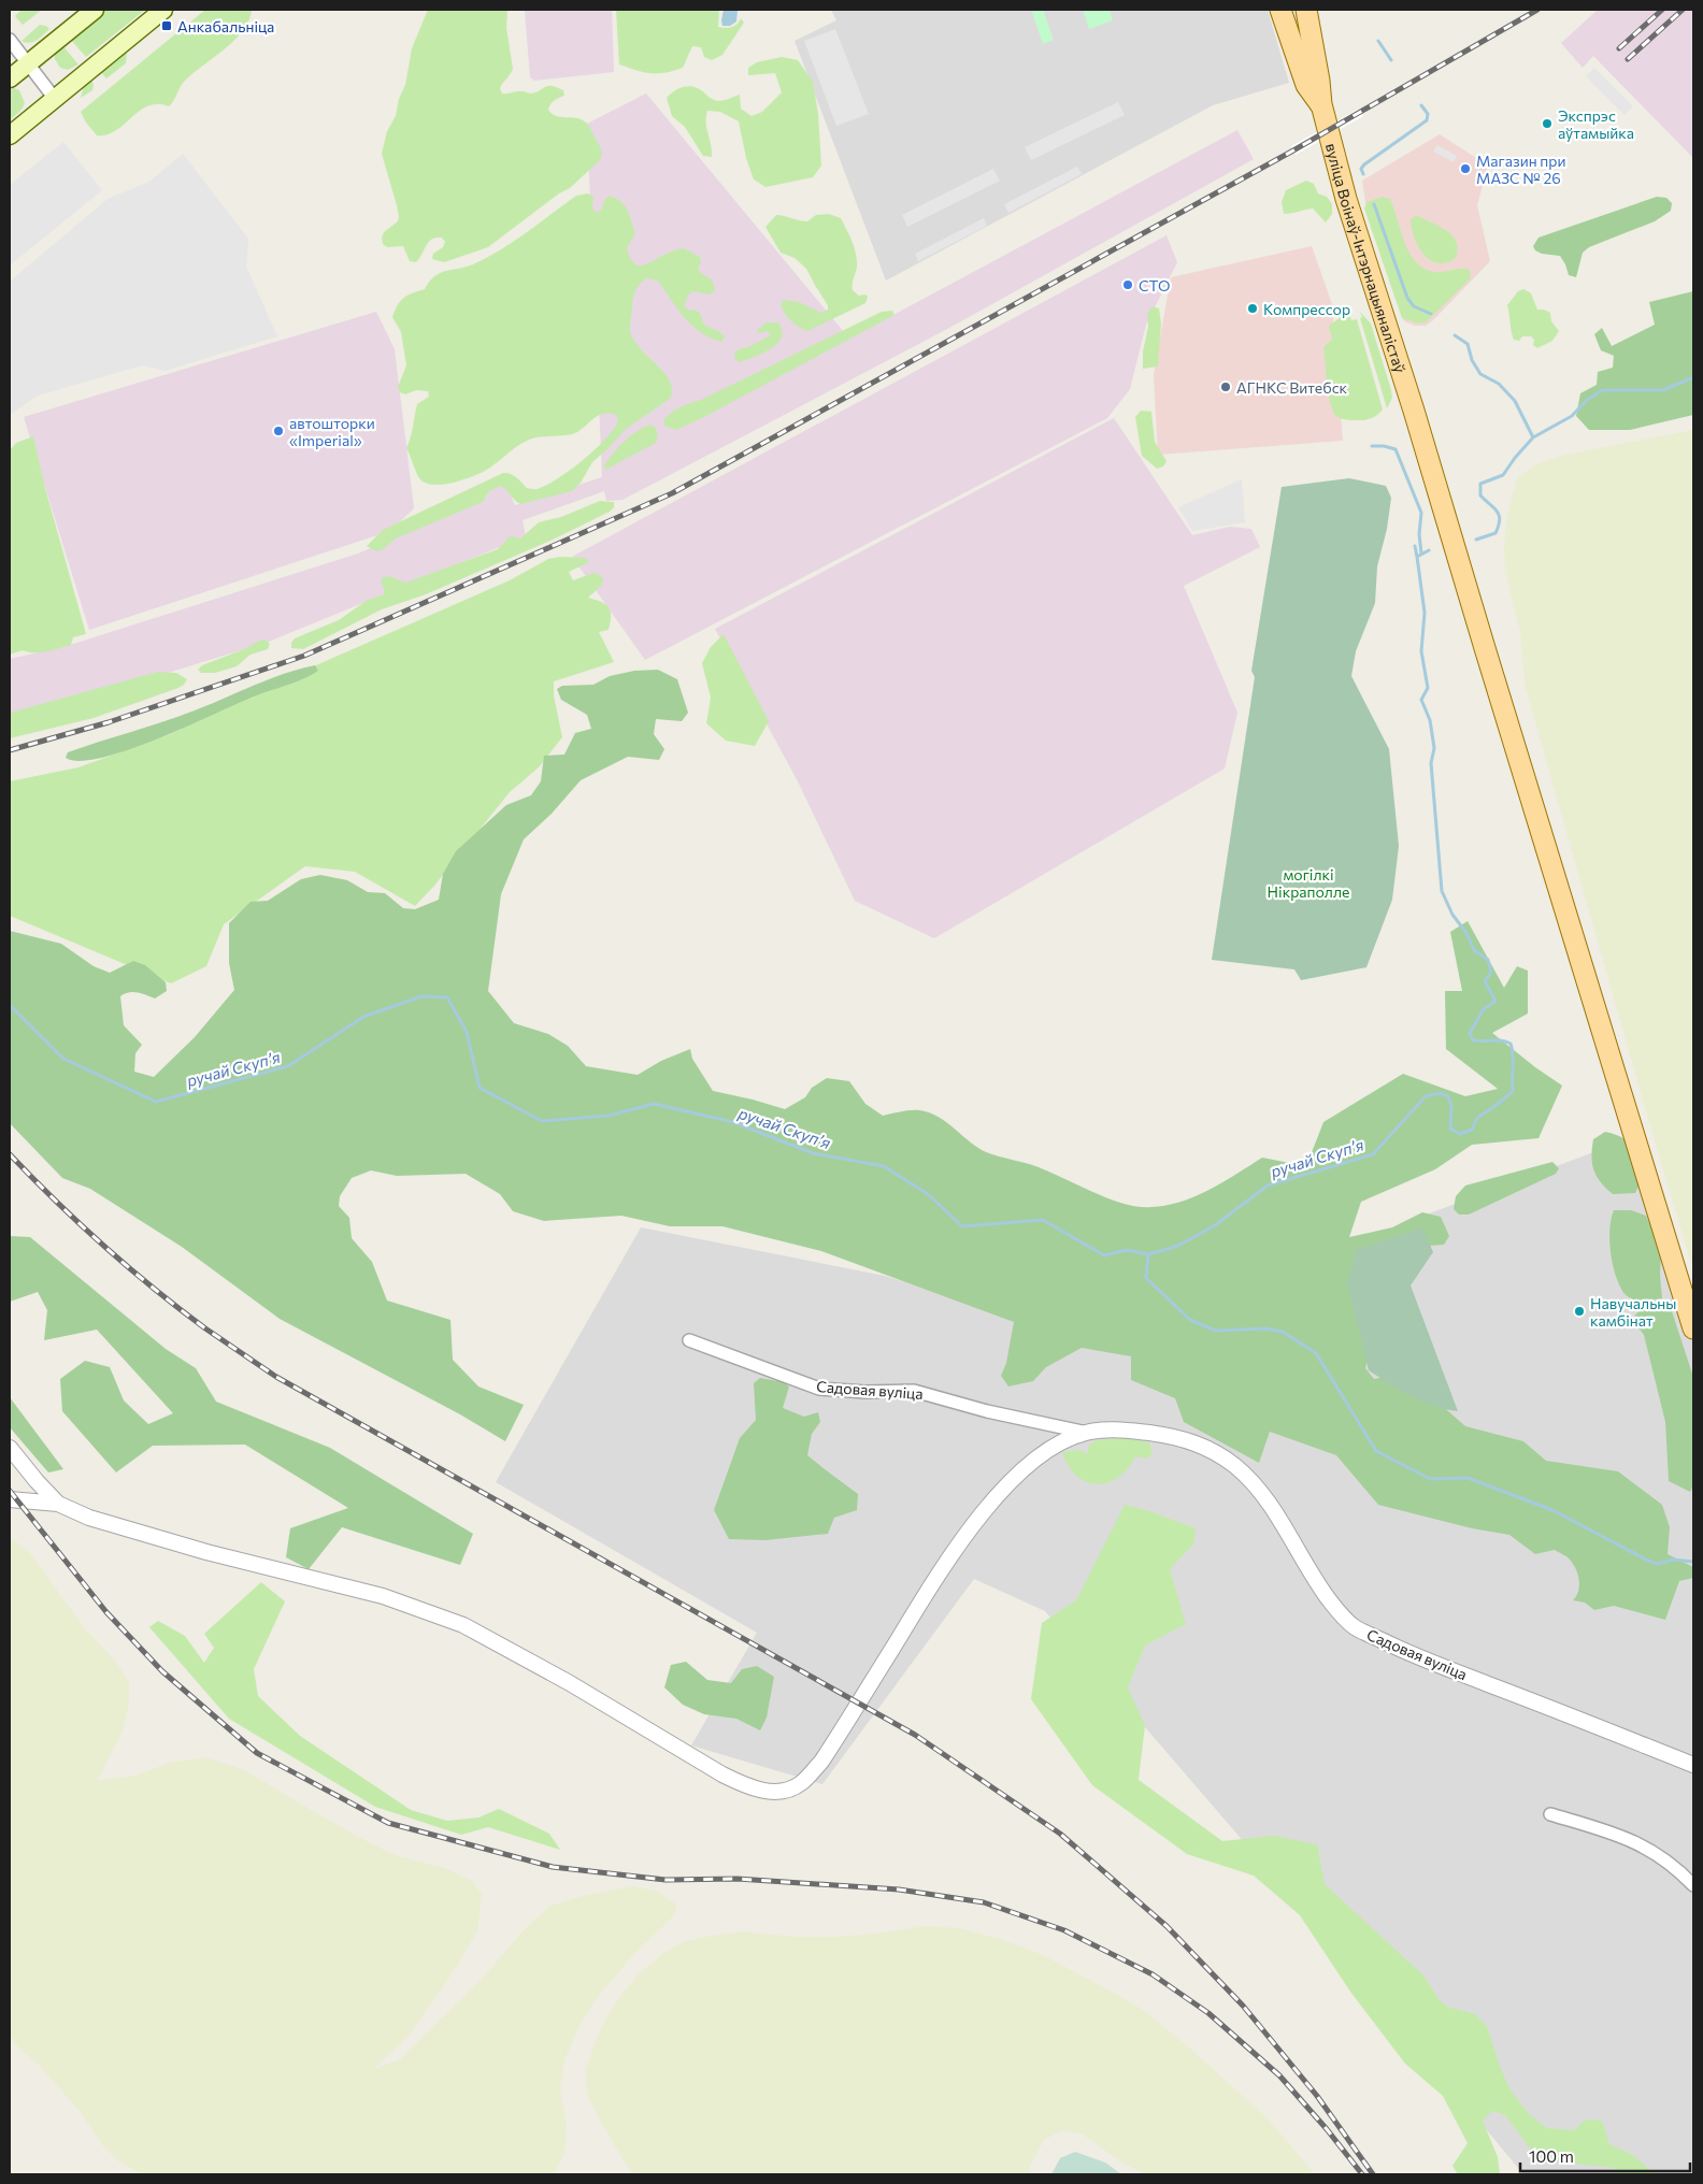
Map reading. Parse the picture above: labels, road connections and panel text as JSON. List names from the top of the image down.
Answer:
{
  "streets": {
    "main road": ["вуліца Воінаў-Інтэрнацыяналістаў"],
    "street": ["Садовая вуліца"]
  },
  "water": ["ручай Скупʼя"],
  "parks": ["могілкі Нікраполле"],
  "places": {
    "transit": ["Анкабальніца"],
    "other": [
      "Экспрэс аўтамыйка",
      "Магазин при МАЗС № 26",
      "СТО",
      "Компрессор",
      "АГНКС Витебск",
      "автошторки «Imperial»",
      "Навучальны камбінат"
    ]
  },
  "scale_bar": "100 m"
}
